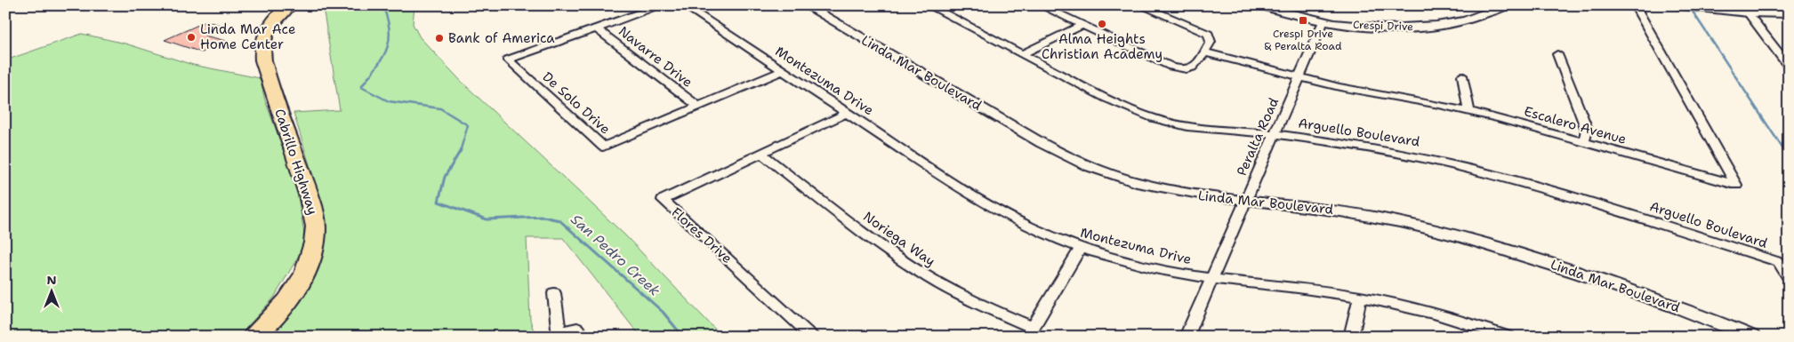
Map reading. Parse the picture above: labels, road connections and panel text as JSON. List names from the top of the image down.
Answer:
{
  "streets": {
    "highway": ["Cabrillo Highway"],
    "street": [
      "Crespi Drive",
      "Navarre Drive",
      "Linda Mar Boulevard",
      "Montezuma Drive",
      "De Solo Drive",
      "Escalero Avenue",
      "Arguello Boulevard",
      "Peralta Road",
      "Flores Drive",
      "Noriega Way"
    ]
  },
  "crossings": [
    ["Crespi Drive", "Peralta Road"],
    ["Navarre Drive", "De Solo Drive"],
    ["Linda Mar Boulevard", "Peralta Road"],
    ["Montezuma Drive", "De Solo Drive"],
    ["Montezuma Drive", "Peralta Road"],
    ["Montezuma Drive", "Flores Drive"],
    ["Escalero Avenue", "Peralta Road"],
    ["Arguello Boulevard", "Peralta Road"],
    ["Flores Drive", "Noriega Way"]
  ],
  "water": ["San Pedro Creek"],
  "places": {
    "transit": ["Crespi Drive & Peralta Road"],
    "other": ["Alma Heights Christian Academy", "Linda Mar Ace Home Center", "Bank of America"]
  },
  "north": "top"
}
